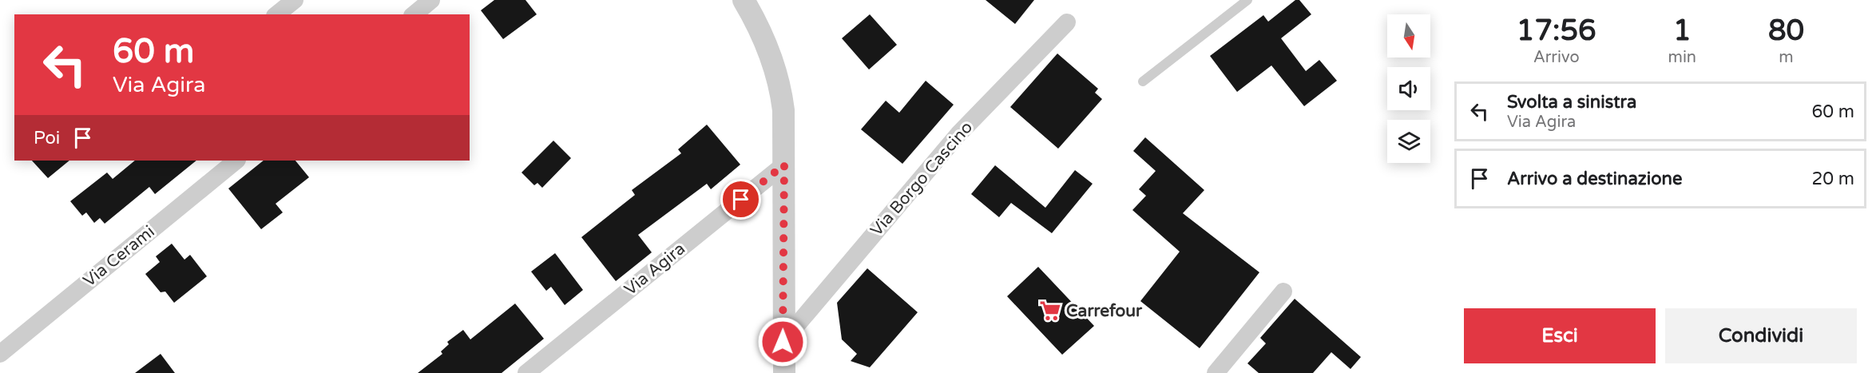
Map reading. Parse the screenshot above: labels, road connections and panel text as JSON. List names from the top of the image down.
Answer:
{
  "streets": {
    "street": ["Via Borgo Cascino", "Via Cerami", "Via Agira"]
  },
  "places": {
    "supermarket": ["Carrefour"]
  },
  "north": "bottom",
  "page": {
    "eta": [
      "17:56",
      "Arrivo",
      "1",
      "min",
      "80",
      "m"
    ],
    "turn": ["60 m", "Via Agira"],
    "list": [
      {
        "name": "Svolta a sinistra",
        "note": "Via Agira",
        "value": "60 m"
      },
      {
        "name": "Arrivo a destinazione",
        "value": "20 m"
      }
    ],
    "then": "Poi",
    "buttons": ["Esci", "Condividi"]
  }
}
